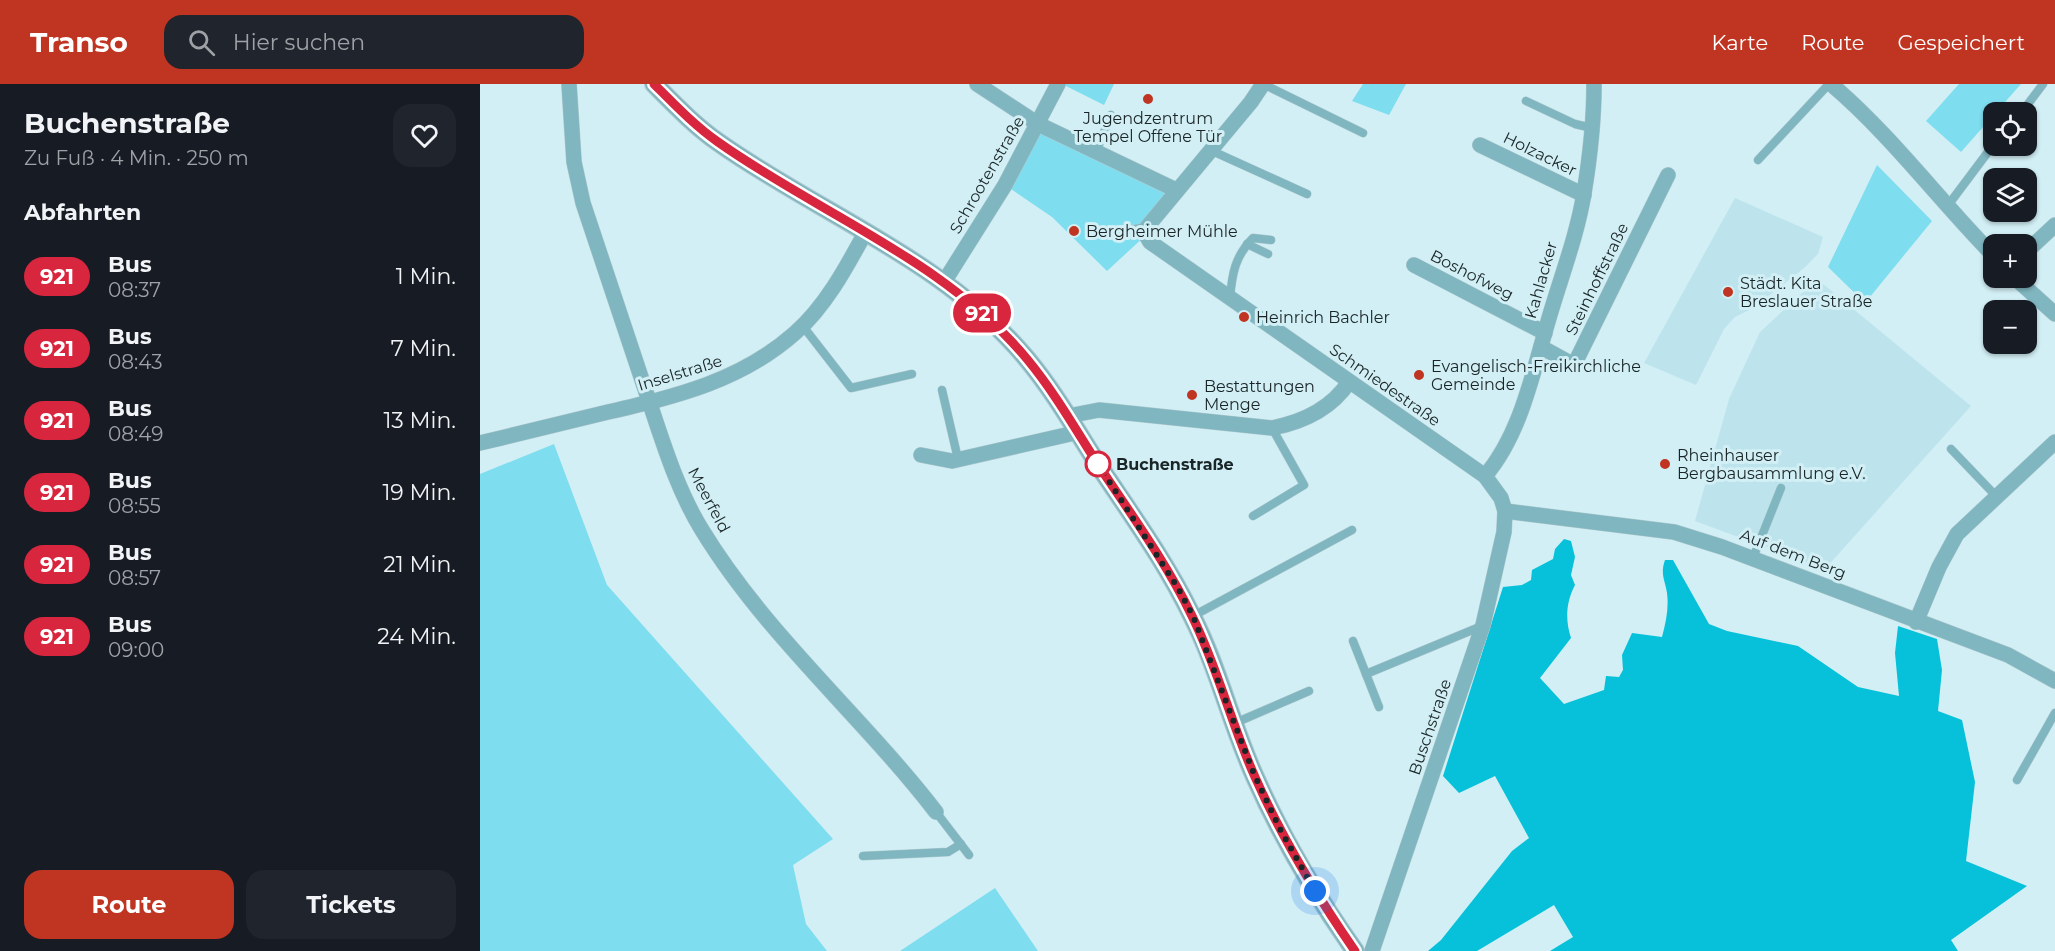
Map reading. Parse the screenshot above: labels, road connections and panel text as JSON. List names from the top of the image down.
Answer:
{
  "streets": {
    "street": [
      "Holzacker",
      "Schrootenstraße",
      "Boshofweg",
      "Steinhoffstraße",
      "Kahlacker",
      "Inselstraße",
      "Schmiedestraße",
      "Meerfeld",
      "Auf dem Berg",
      "Buschstraße"
    ]
  },
  "crossings": [
    ["Holzacker", "Kahlacker"],
    ["Boshofweg", "Steinhoffstraße"],
    ["Boshofweg", "Kahlacker"],
    ["Steinhoffstraße", "Kahlacker"],
    ["Kahlacker", "Schmiedestraße"],
    ["Inselstraße", "Meerfeld"],
    ["Schmiedestraße", "Auf dem Berg"],
    ["Schmiedestraße", "Buschstraße"],
    ["Auf dem Berg", "Buschstraße"]
  ],
  "places": [
    "Jugendzentrum Tempel Offene Tür",
    "Bergheimer Mühle",
    "Städt. Kita Breslauer Straße",
    "Heinrich Bachler",
    "Evangelisch-Freikirchliche Gemeinde",
    "Bestattungen Menge",
    "Buchenstraße",
    "Rheinhauser Bergbausammlung e.V."
  ],
  "lines": ["bus line 921"],
  "page": {
    "header": "Transo",
    "search": "Hier suchen",
    "nav": ["Karte", "Route", "Gespeichert"],
    "heading": [
      ["Buchenstraße", "Zu Fuß · 4 Min. · 250 m"],
      "Abfahrten"
    ],
    "on_map": "921",
    "map_buttons": ["+", "−"],
    "list": [
      {
        "mark": "921",
        "name": "Bus",
        "note": "08:37",
        "value": "1 Min."
      },
      {
        "mark": "921",
        "name": "Bus",
        "note": "08:43",
        "value": "7 Min."
      },
      {
        "mark": "921",
        "name": "Bus",
        "note": "08:49",
        "value": "13 Min."
      },
      {
        "mark": "921",
        "name": "Bus",
        "note": "08:55",
        "value": "19 Min."
      },
      {
        "mark": "921",
        "name": "Bus",
        "note": "08:57",
        "value": "21 Min."
      },
      {
        "mark": "921",
        "name": "Bus",
        "note": "09:00",
        "value": "24 Min."
      }
    ],
    "buttons": ["Route", "Tickets"]
  }
}
